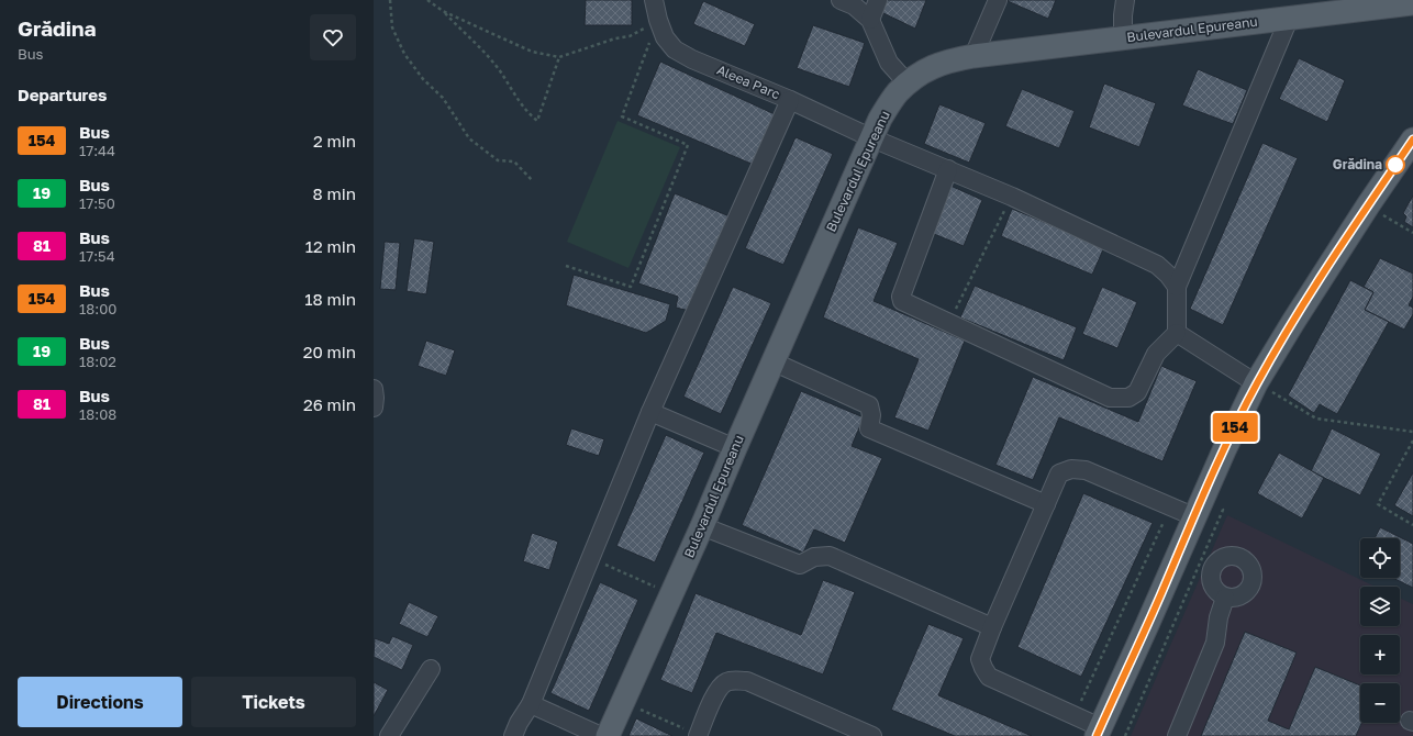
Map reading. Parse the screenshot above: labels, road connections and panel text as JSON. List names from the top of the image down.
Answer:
{
  "streets": {
    "main road": ["Bulevardul Epureanu"],
    "street": ["Aleea Parc"]
  },
  "crossings": [
    ["Bulevardul Epureanu", "Aleea Parc"]
  ],
  "places": ["Grădina"],
  "lines": ["bus line 154"],
  "page": {
    "heading": [
      ["Grădina", "Bus"],
      "Departures"
    ],
    "on_map": "154",
    "list": [
      {
        "mark": "154",
        "name": "Bus",
        "note": "17:44",
        "value": "2 min"
      },
      {
        "mark": "19",
        "name": "Bus",
        "note": "17:50",
        "value": "8 min"
      },
      {
        "mark": "81",
        "name": "Bus",
        "note": "17:54",
        "value": "12 min"
      },
      {
        "mark": "154",
        "name": "Bus",
        "note": "18:00",
        "value": "18 min"
      },
      {
        "mark": "19",
        "name": "Bus",
        "note": "18:02",
        "value": "20 min"
      },
      {
        "mark": "81",
        "name": "Bus",
        "note": "18:08",
        "value": "26 min"
      }
    ],
    "map_buttons": ["+", "−"],
    "buttons": ["Directions", "Tickets"]
  }
}
